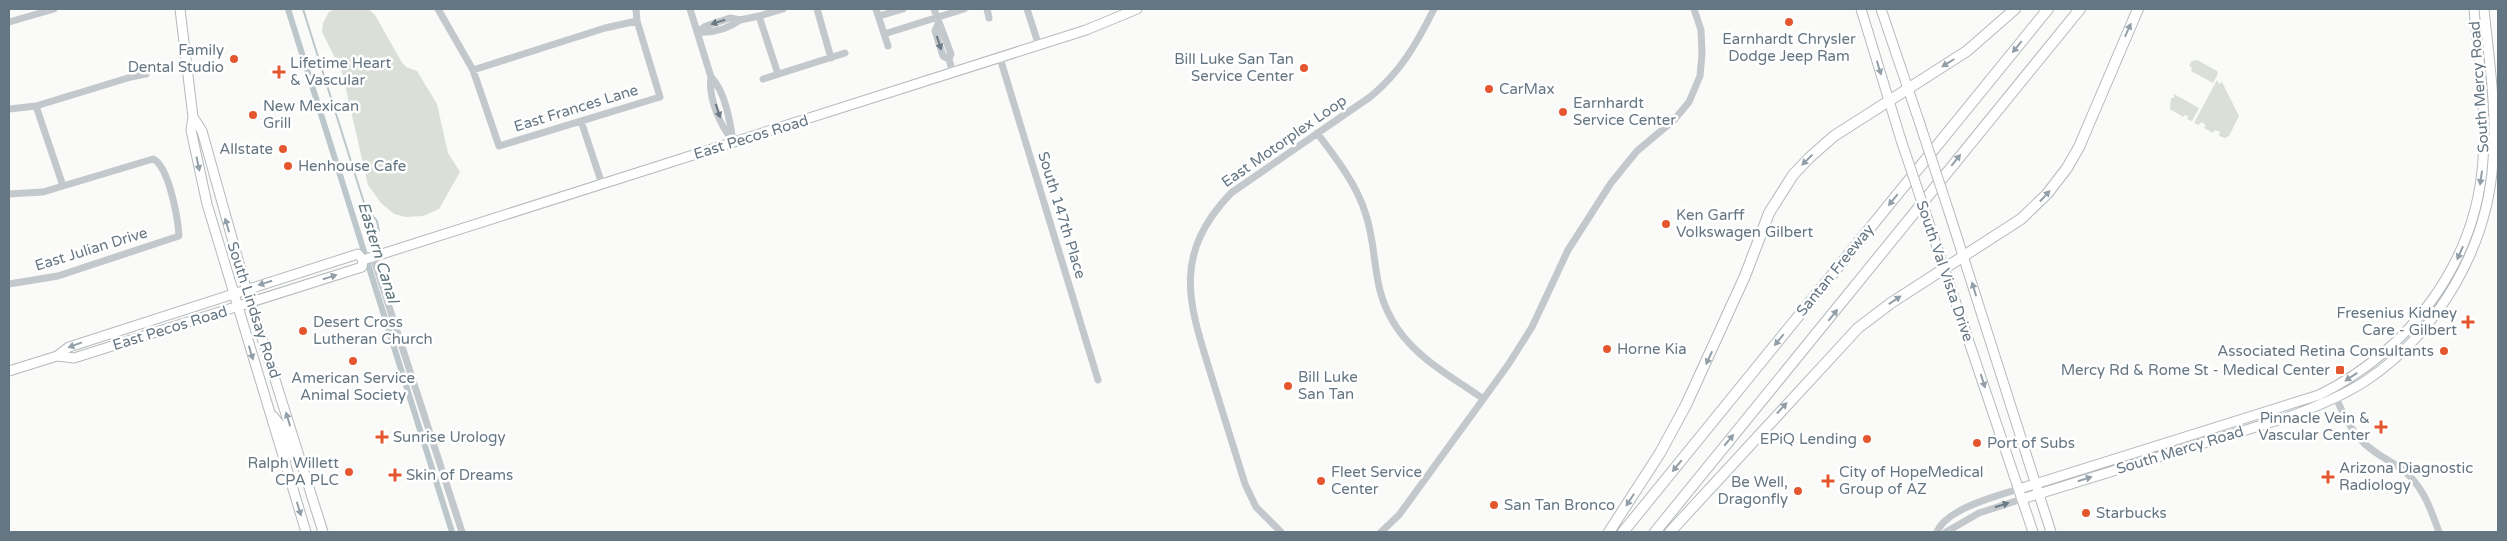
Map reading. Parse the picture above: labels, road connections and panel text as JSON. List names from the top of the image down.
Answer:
{
  "streets": {
    "highway": ["Santan Freeway"],
    "main road": [
      "South Mercy Road",
      "East Pecos Road",
      "South Val Vista Drive",
      "South Lindsay Road"
    ],
    "street": [
      "East Frances Lane",
      "East Motorplex Loop",
      "South 147th Place",
      "East Julian Drive"
    ]
  },
  "crossings": [
    ["South Mercy Road", "South Val Vista Drive"],
    ["East Pecos Road", "South 147th Place"],
    ["East Pecos Road", "South Lindsay Road"]
  ],
  "water": ["Eastern Canal"],
  "places": {
    "other": [
      "Earnhardt Chrysler Dodge Jeep Ram",
      "Family Dental Studio",
      "Bill Luke San Tan Service Center",
      "CarMax",
      "Earnhardt Service Center",
      "New Mexican Grill",
      "Allstate",
      "Henhouse Cafe",
      "Ken Garff Volkswagen Gilbert",
      "Desert Cross Lutheran Church",
      "Horne Kia",
      "Associated Retina Consultants",
      "American Service Animal Society",
      "Bill Luke San Tan",
      "EPiQ Lending",
      "Port of Subs",
      "Ralph Willett CPA PLC",
      "Fleet Service Center",
      "Be Well, Dragonfly",
      "San Tan Bronco",
      "Starbucks"
    ],
    "health": [
      "Lifetime Heart & Vascular",
      "Fresenius Kidney Care - Gilbert",
      "Pinnacle Vein & Vascular Center",
      "Sunrise Urology",
      "Skin of Dreams",
      "Arizona Diagnostic Radiology",
      "City of HopeMedical Group of AZ"
    ],
    "transit": ["Mercy Rd & Rome St - Medical Center"]
  }
}
